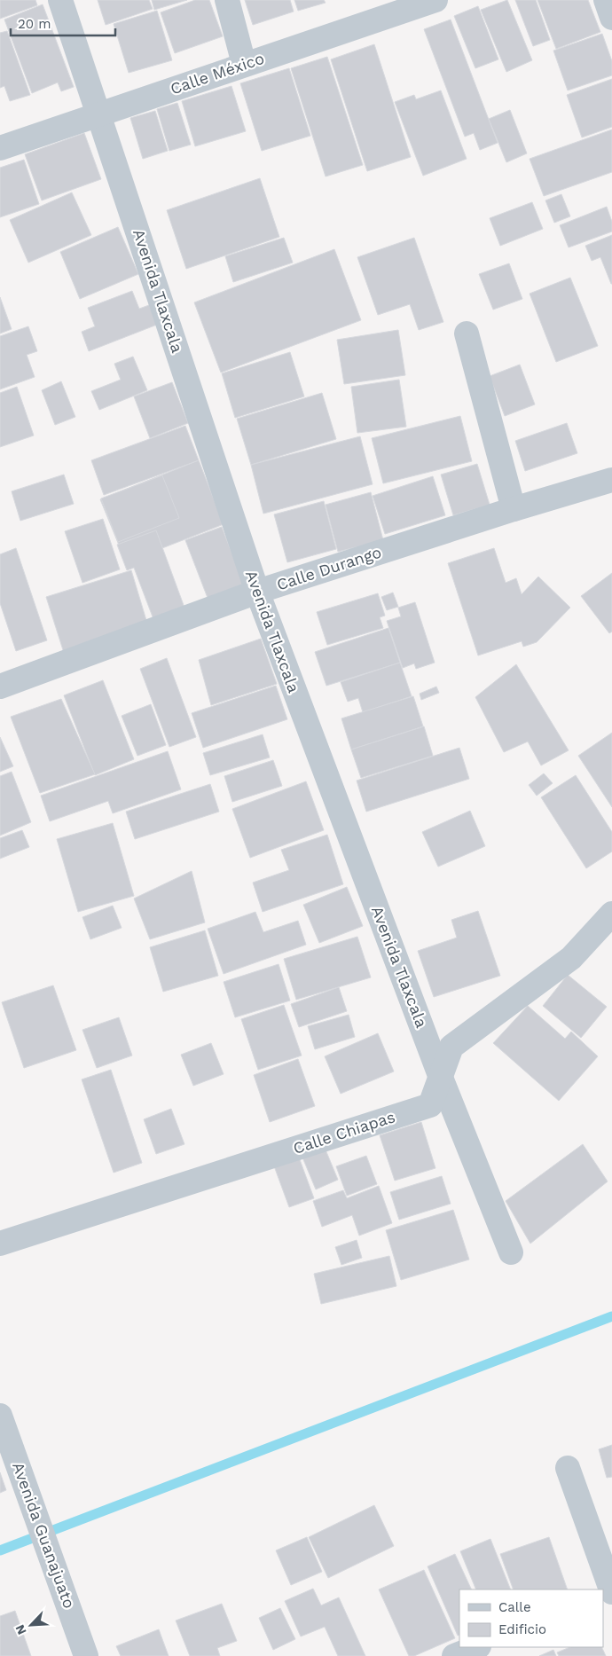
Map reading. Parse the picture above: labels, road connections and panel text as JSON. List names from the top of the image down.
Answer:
{
  "streets": {
    "street": [
      "Calle México",
      "Avenida Tlaxcala",
      "Calle Durango",
      "Calle Chiapas",
      "Avenida Guanajuato"
    ]
  },
  "crossings": [
    ["Calle México", "Avenida Tlaxcala"],
    ["Avenida Tlaxcala", "Calle Durango"],
    ["Avenida Tlaxcala", "Calle Chiapas"]
  ],
  "legend": ["Calle", "Edificio"],
  "scale_bar": "20 m",
  "north": "bottom left"
}
